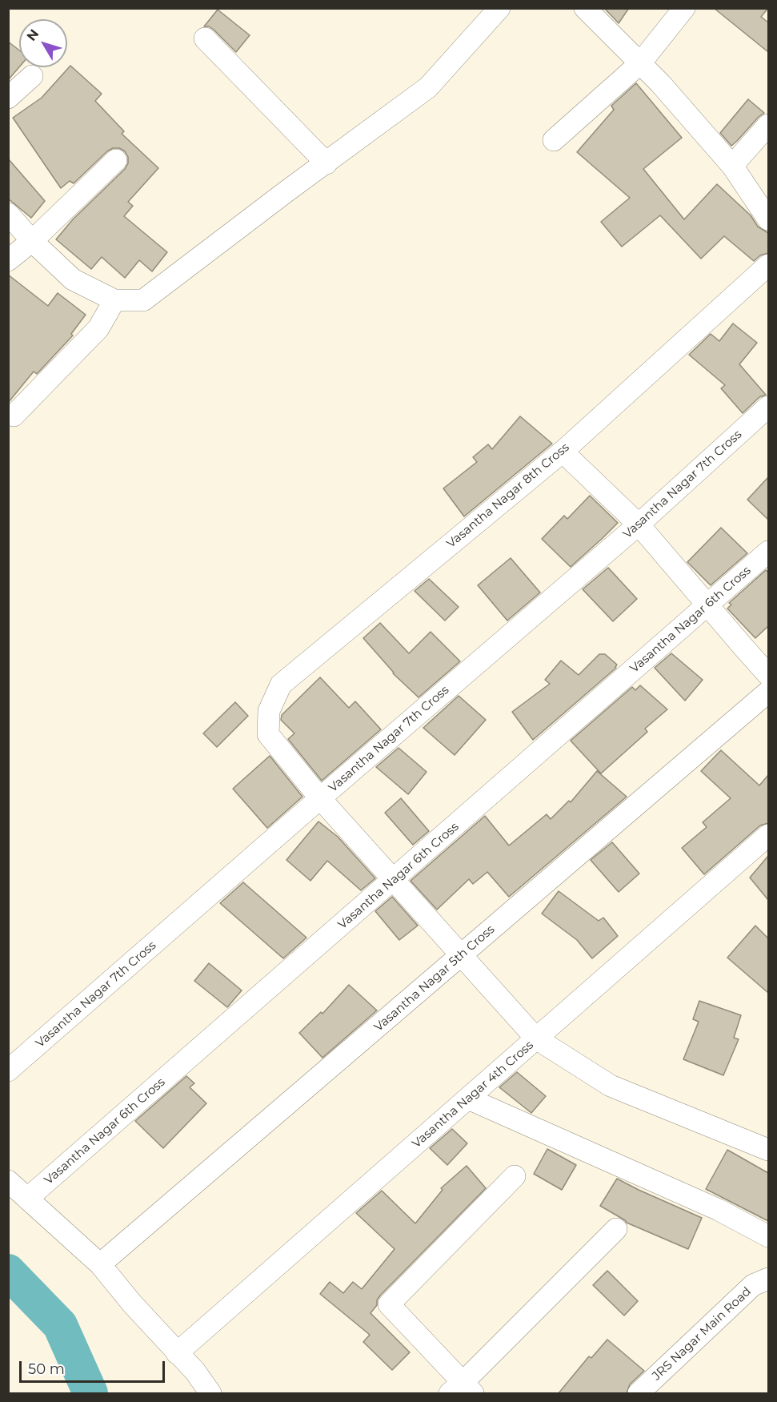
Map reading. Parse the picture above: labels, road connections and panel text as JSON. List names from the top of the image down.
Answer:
{
  "streets": {
    "street": [
      "Vasantha Nagar 7th Cross",
      "Vasantha Nagar 8th Cross",
      "Vasantha Nagar 6th Cross",
      "Vasantha Nagar 5th Cross",
      "Vasantha Nagar 4th Cross",
      "JRS Nagar Main Road"
    ]
  },
  "crossings": [
    ["Vasantha Nagar 7th Cross", "Vasantha Nagar 8th Cross"]
  ],
  "scale_bar": "50 m",
  "north": "top left"
}
